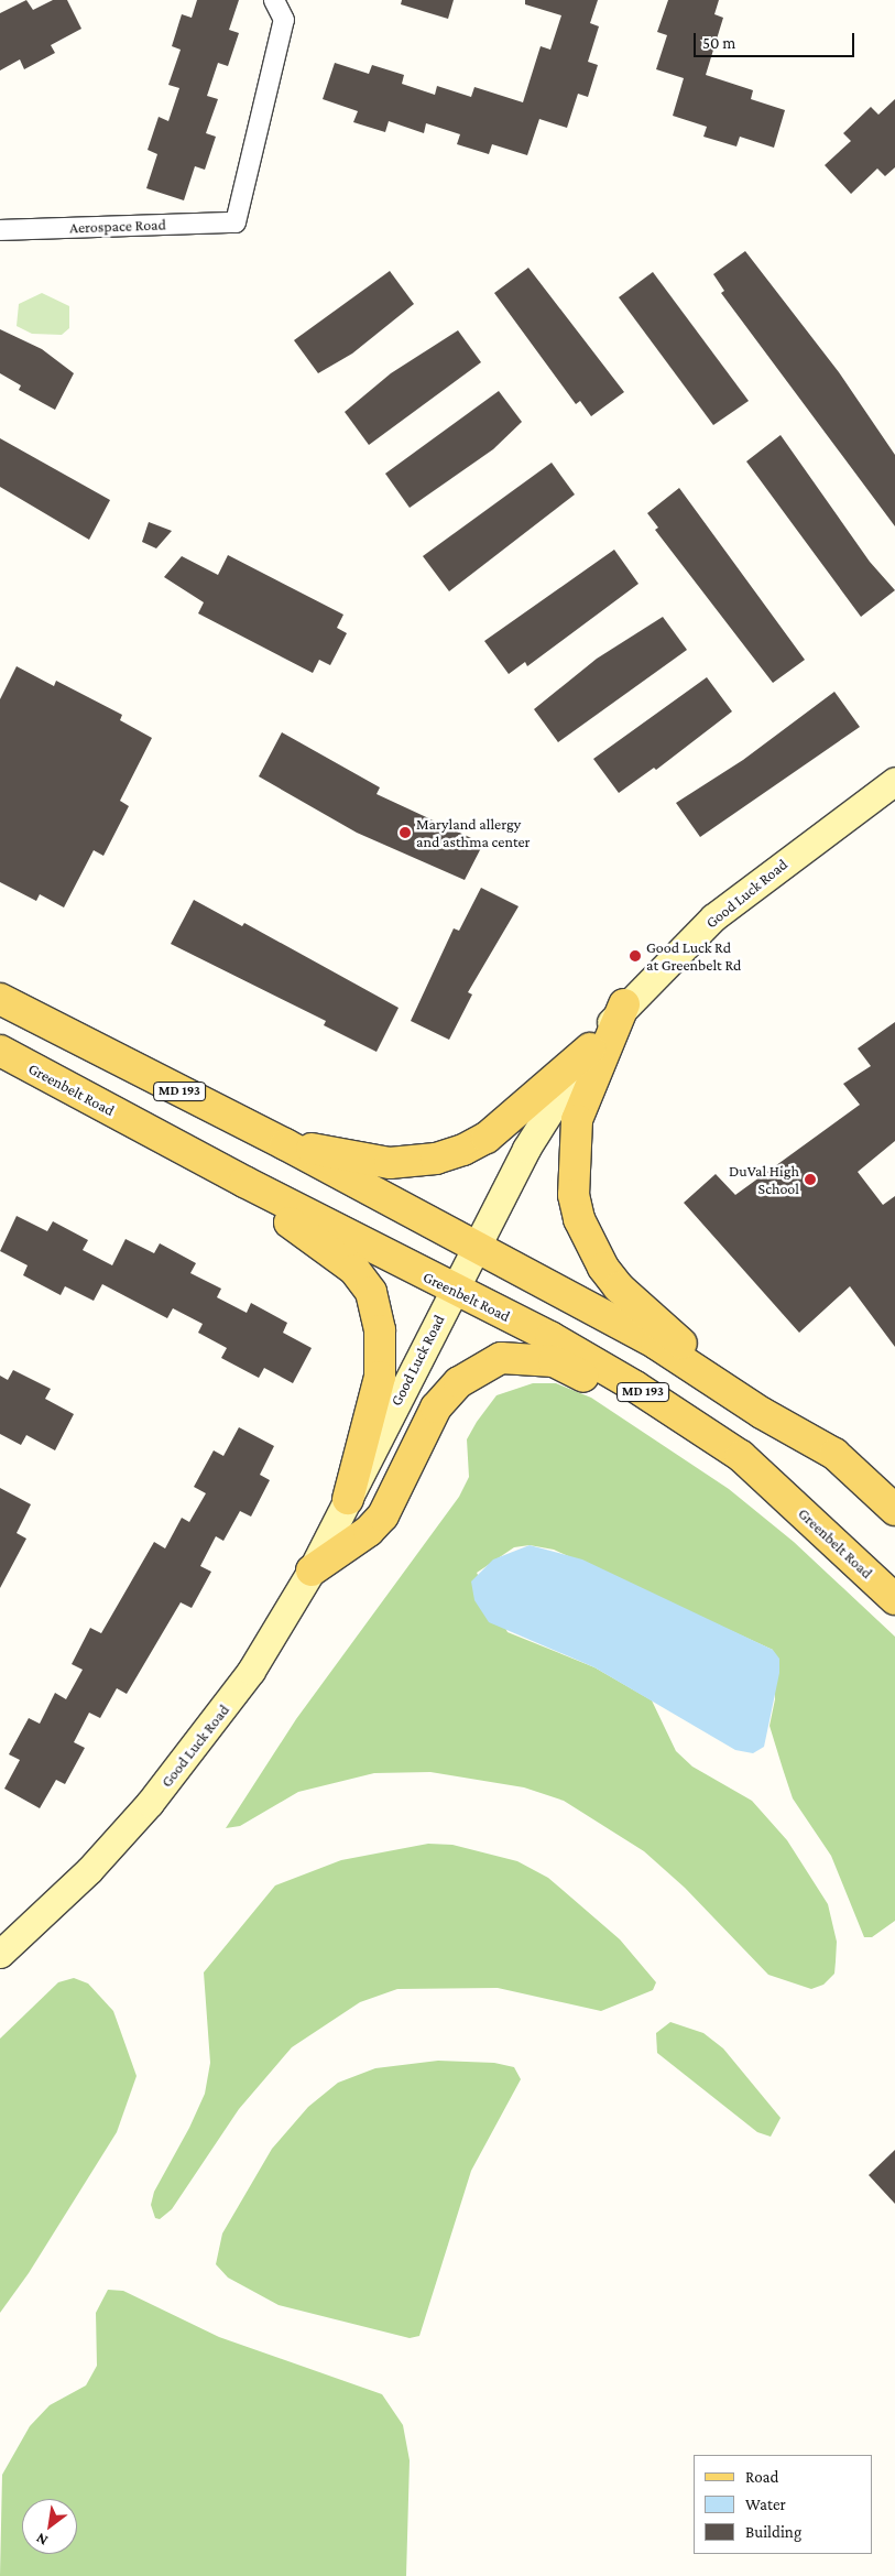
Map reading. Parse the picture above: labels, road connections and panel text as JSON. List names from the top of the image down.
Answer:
{
  "streets": {
    "main road": ["Good Luck Road", "Greenbelt Road", "MD 193"],
    "street": ["Aerospace Road"]
  },
  "crossings": [
    ["Good Luck Road", "Greenbelt Road"],
    ["Good Luck Road", "MD 193"]
  ],
  "places": ["Maryland allergy and asthma center", "Good Luck Rd at Greenbelt Rd", "DuVal High School"],
  "legend": ["Road", "Water", "Building"],
  "scale_bar": "50 m",
  "north": "bottom left"
}
